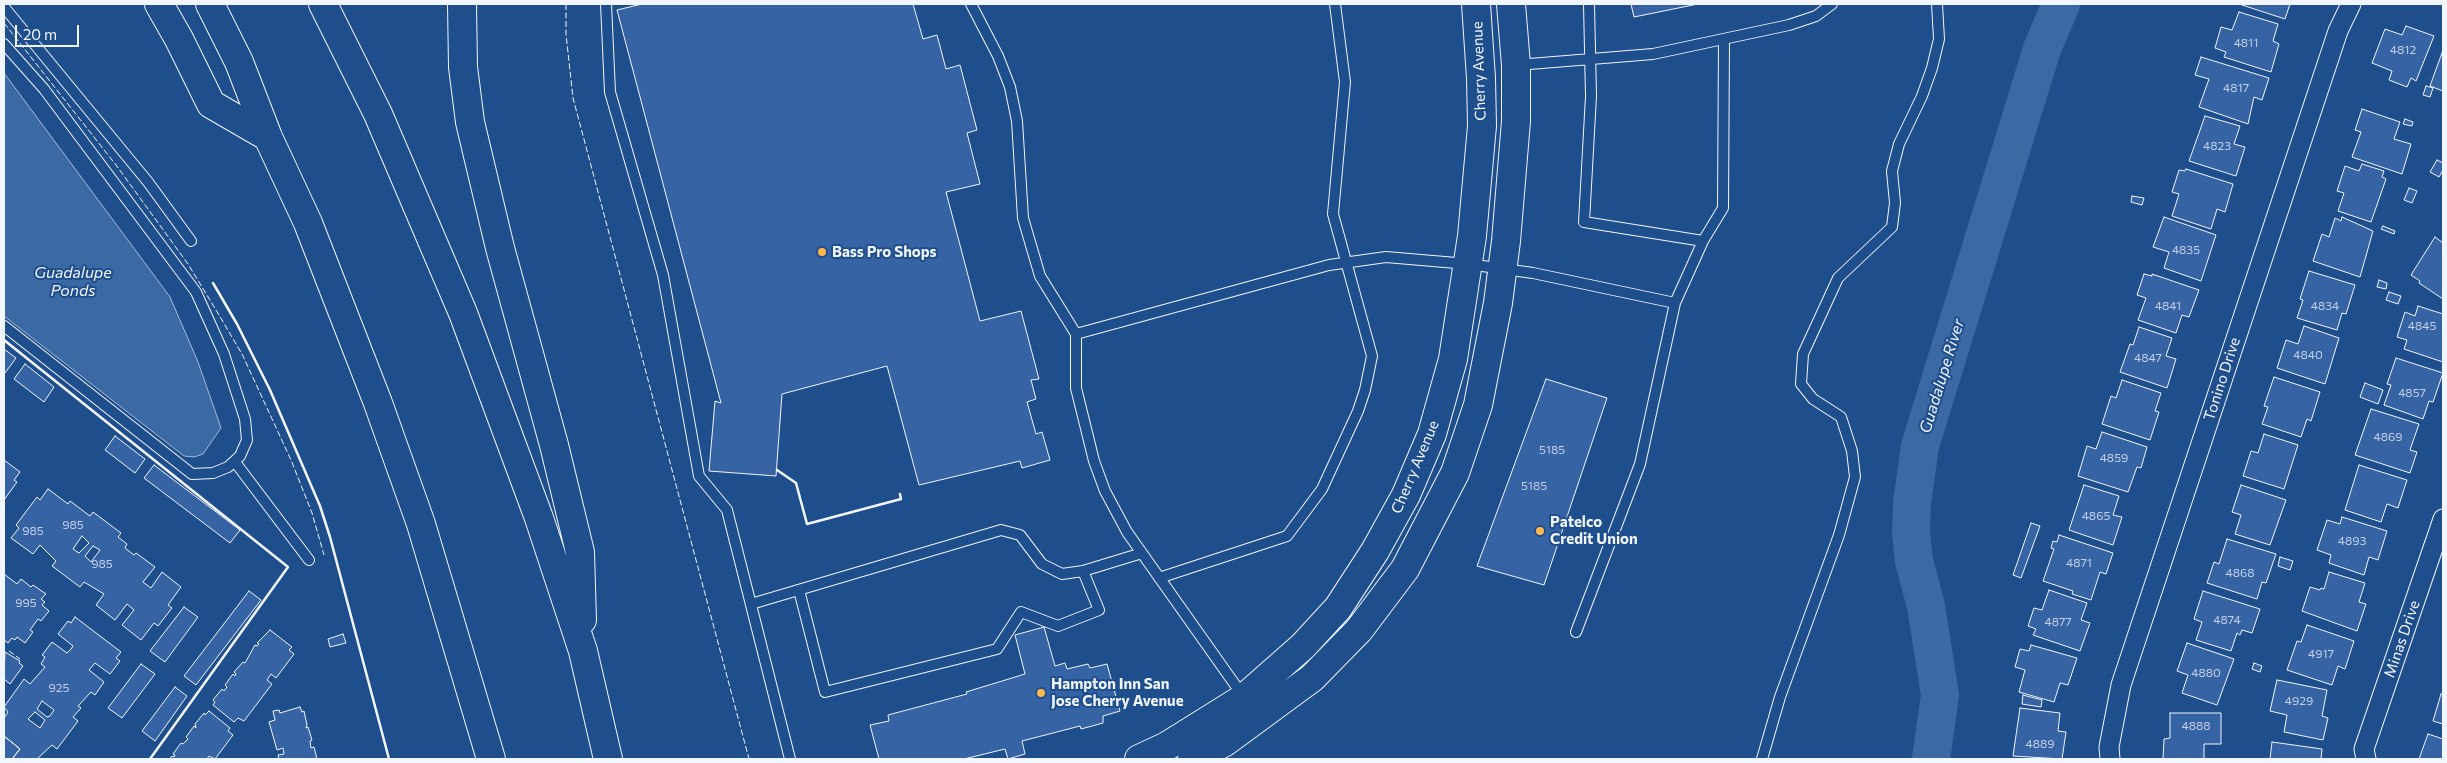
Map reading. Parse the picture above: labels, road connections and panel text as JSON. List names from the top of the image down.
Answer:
{
  "streets": {
    "main road": ["Cherry Avenue"],
    "street": ["Tonino Drive", "Minas Drive"]
  },
  "water": ["Guadalupe Ponds", "Guadalupe River"],
  "places": ["Bass Pro Shops", "Patelco Credit Union", "Hampton Inn San Jose Cherry Avenue"],
  "house_numbers": [
    "4811",
    "4812",
    "4817",
    "4823",
    "4835",
    "4841",
    "4834",
    "4845",
    "4840",
    "4847",
    "4857",
    "4869",
    "5185",
    "4859",
    "5185",
    "4865",
    "985",
    "985",
    "4893",
    "4871",
    "985",
    "4868",
    "995",
    "4874",
    "4877",
    "4917",
    "4880",
    "925",
    "4929",
    "4888",
    "4889"
  ],
  "scale_bar": "20 m"
}
